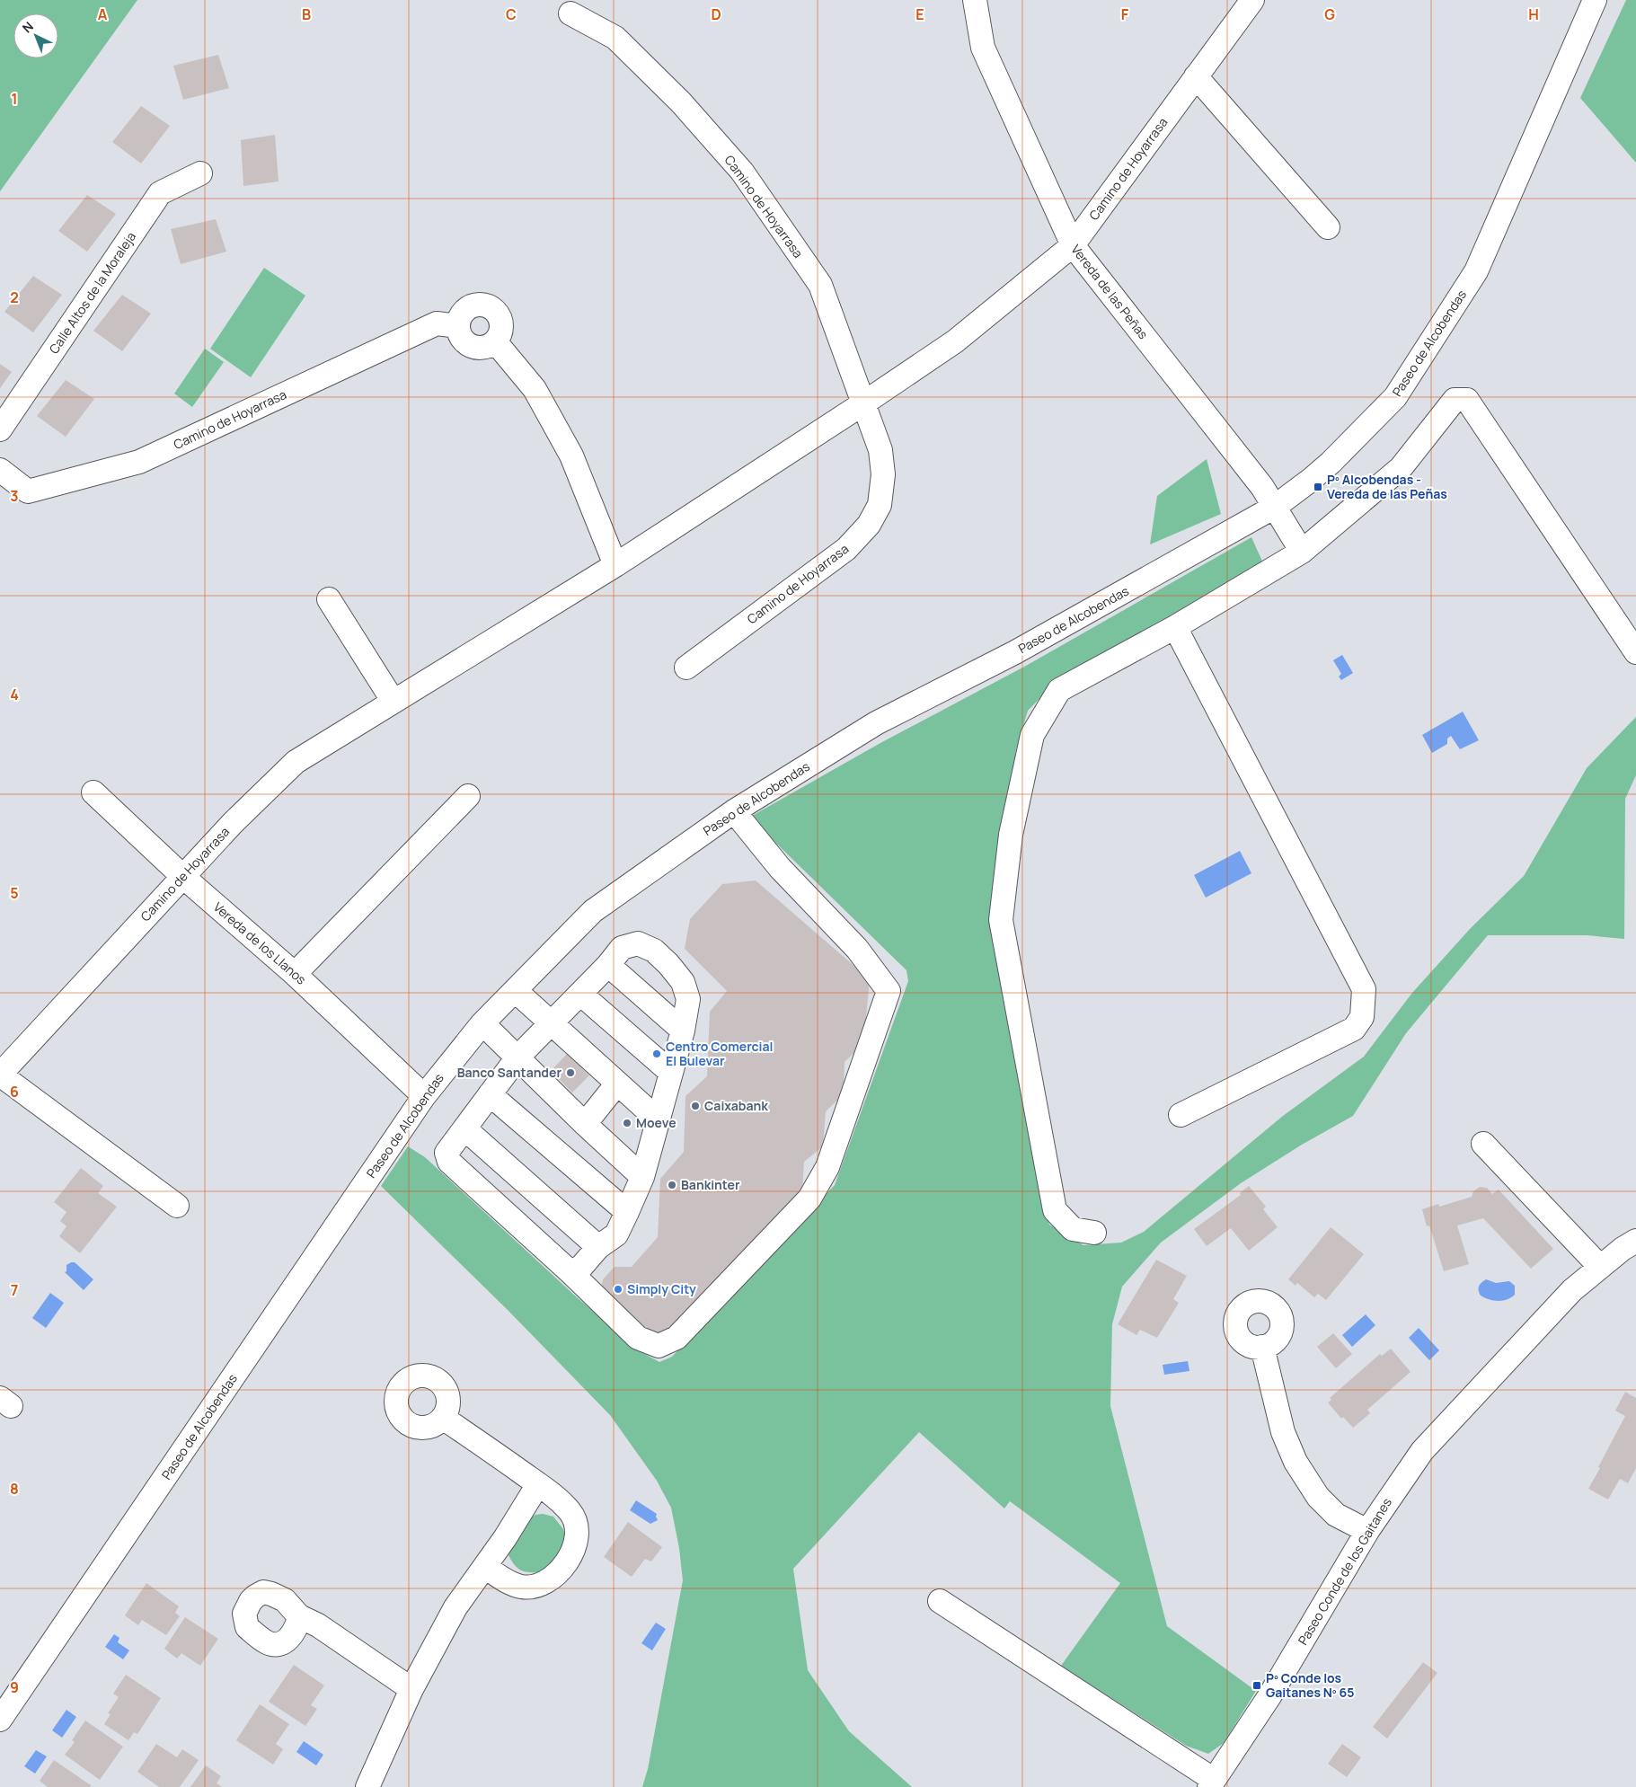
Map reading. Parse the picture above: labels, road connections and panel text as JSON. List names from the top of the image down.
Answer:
{
  "streets": {
    "street": [
      "Camino de Hoyarrasa",
      "Vereda de las Peñas",
      "Calle Altos de la Moraleja",
      "Paseo de Alcobendas",
      "Vereda de los Llanos",
      "Paseo Conde de los Gaitanes"
    ]
  },
  "crossings": [
    ["Camino de Hoyarrasa", "Vereda de las Peñas"],
    ["Camino de Hoyarrasa", "Vereda de los Llanos"],
    ["Vereda de las Peñas", "Paseo de Alcobendas"],
    ["Paseo de Alcobendas", "Vereda de los Llanos"]
  ],
  "places": {
    "transit": ["Pº Alcobendas - Vereda de las Peñas", "Pº Conde los Gaitanes Nº 65"],
    "other": [
      "Centro Comercial El Bulevar",
      "Banco Santander",
      "Caixabank",
      "Moeve",
      "Bankinter",
      "Simply City"
    ]
  },
  "north": "top left",
  "grid": {
    "columns": [
      "A",
      "B",
      "C",
      "D",
      "E",
      "F",
      "G",
      "H"
    ],
    "rows": [
      "1",
      "2",
      "3",
      "4",
      "5",
      "6",
      "7",
      "8",
      "9"
    ]
  }
}
